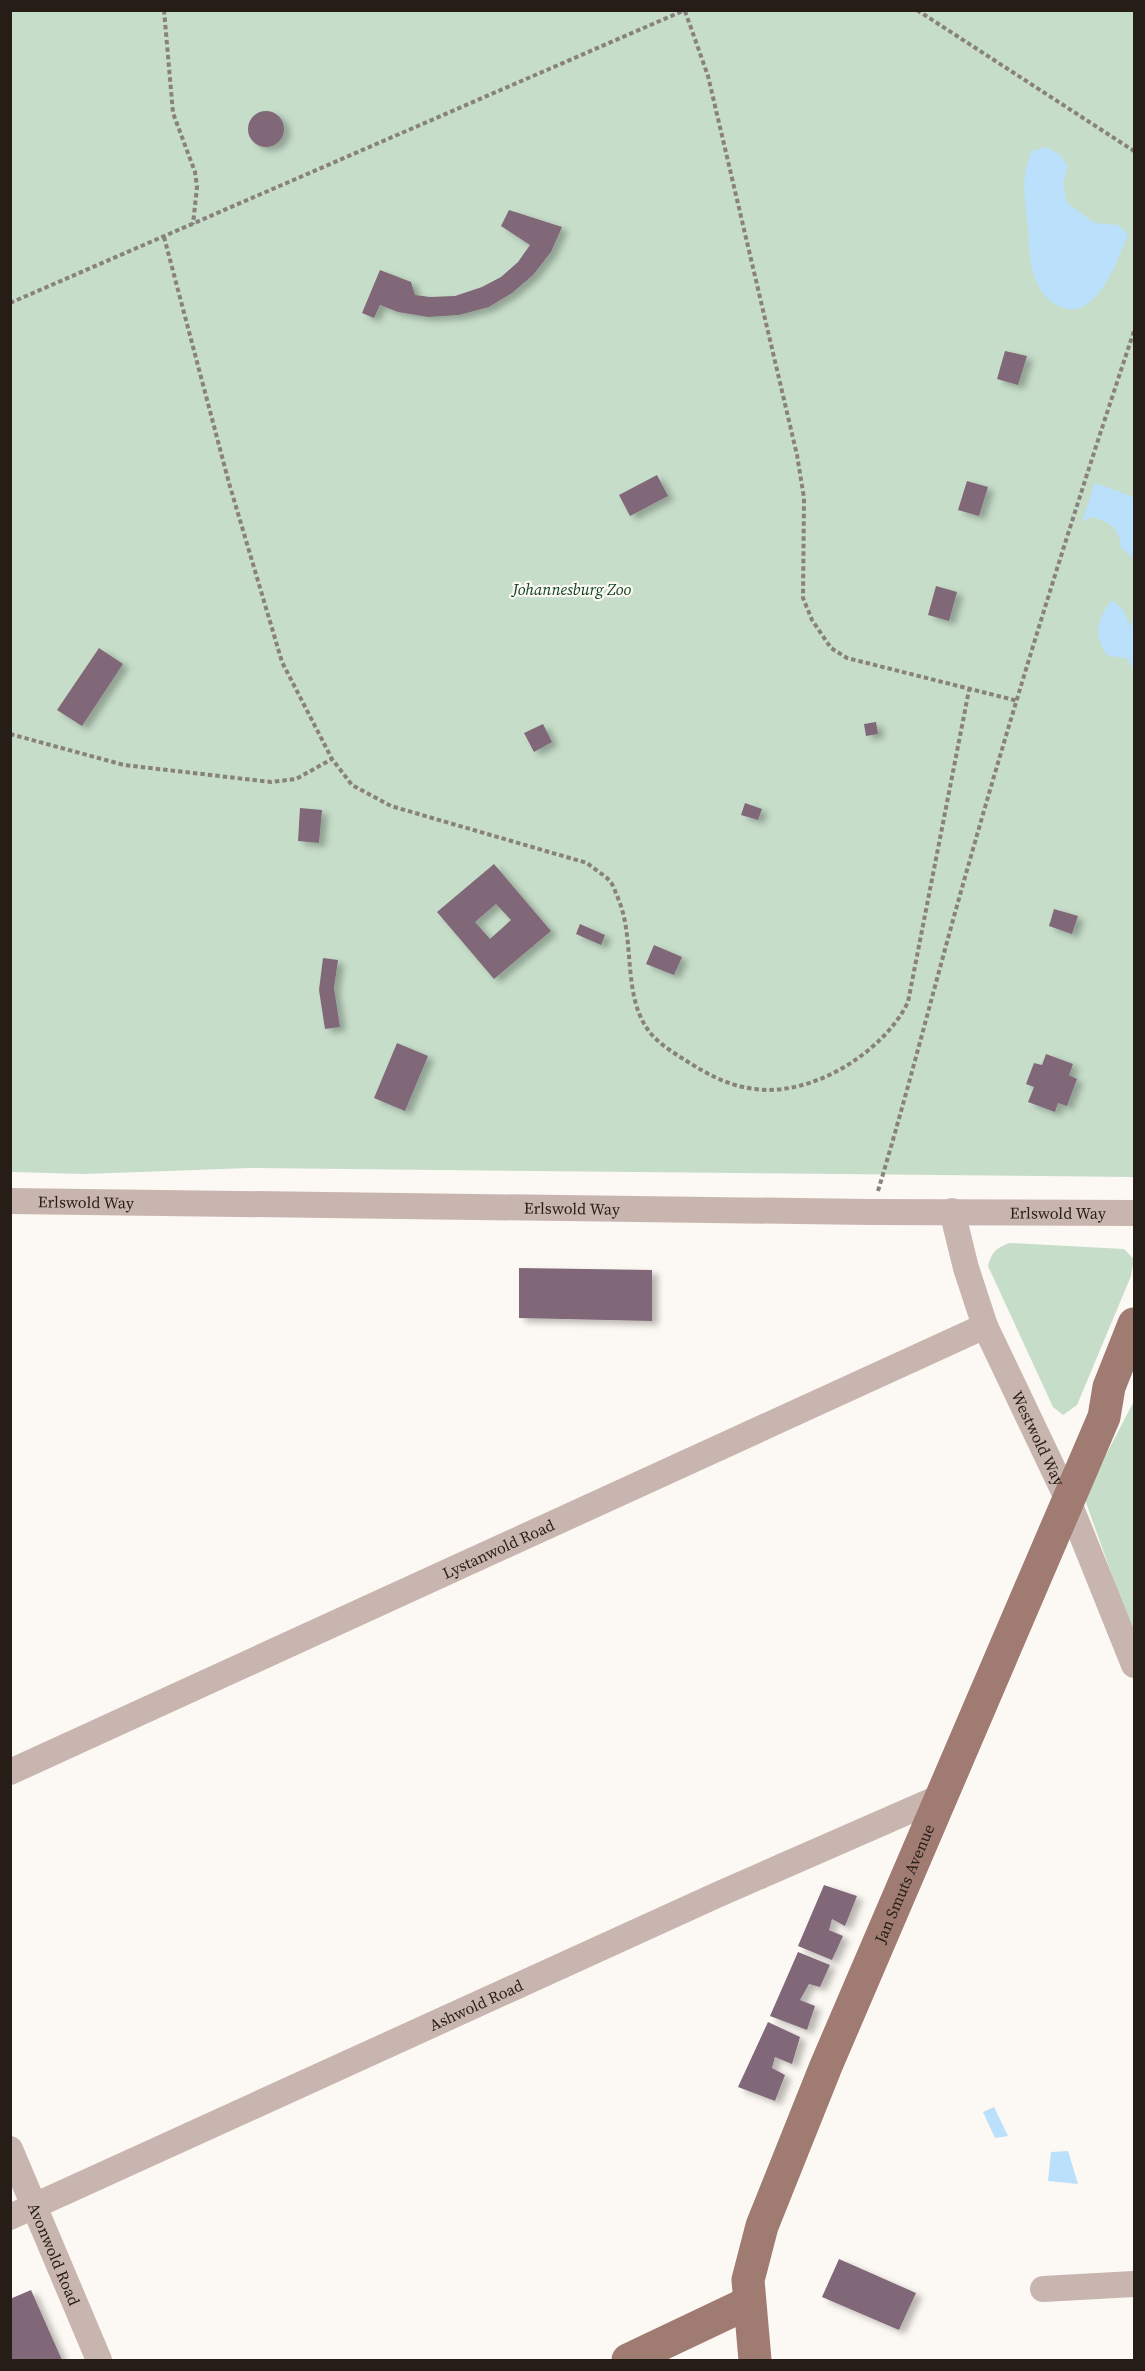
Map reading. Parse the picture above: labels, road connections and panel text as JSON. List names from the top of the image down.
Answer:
{
  "streets": {
    "main road": ["Jan Smuts Avenue"],
    "street": [
      "Erlswold Way",
      "Westwold Way",
      "Lystanwold Road",
      "Ashwold Road",
      "Avonwold Road"
    ]
  },
  "crossings": [
    ["Erlswold Way", "Westwold Way"],
    ["Westwold Way", "Lystanwold Road"],
    ["Westwold Way", "Jan Smuts Avenue"],
    ["Jan Smuts Avenue", "Ashwold Road"],
    ["Ashwold Road", "Avonwold Road"]
  ],
  "parks": ["Johannesburg Zoo"]
}
